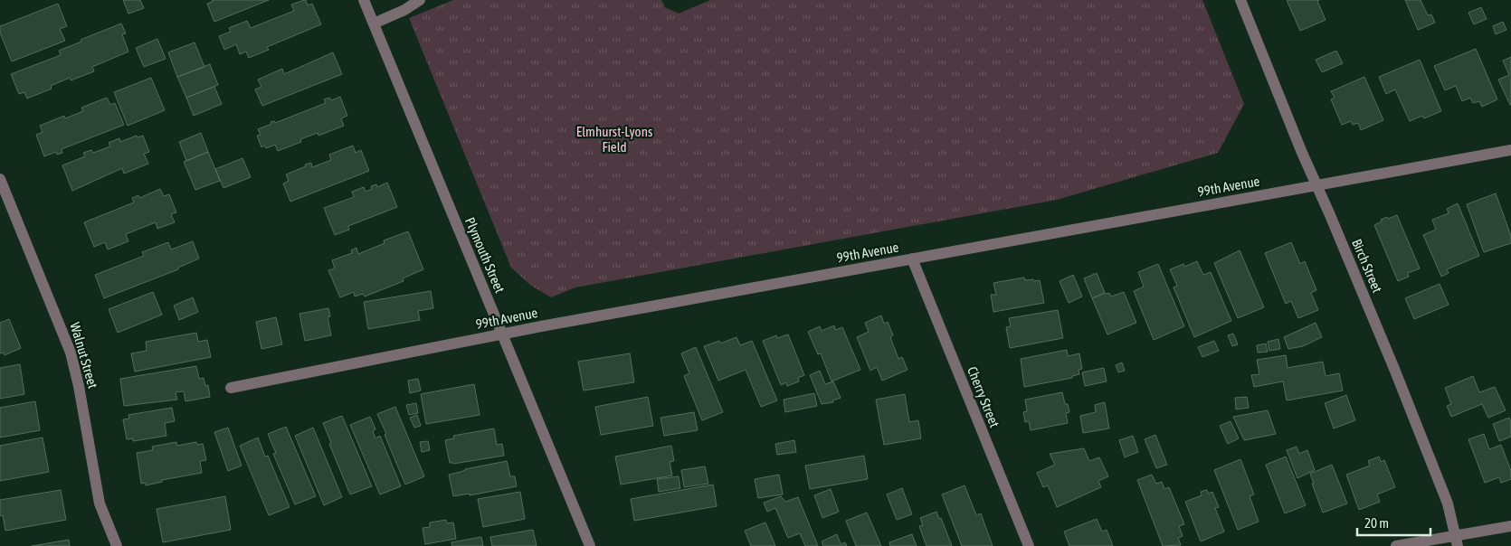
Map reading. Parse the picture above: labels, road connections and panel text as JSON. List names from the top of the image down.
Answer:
{
  "streets": {
    "street": [
      "99th Avenue",
      "Plymouth Street",
      "Birch Street",
      "Walnut Street",
      "Cherry Street"
    ]
  },
  "crossings": [
    ["99th Avenue", "Plymouth Street"],
    ["99th Avenue", "Birch Street"],
    ["99th Avenue", "Cherry Street"]
  ],
  "parks": ["Elmhurst-Lyons Field"],
  "scale_bar": "20 m"
}
